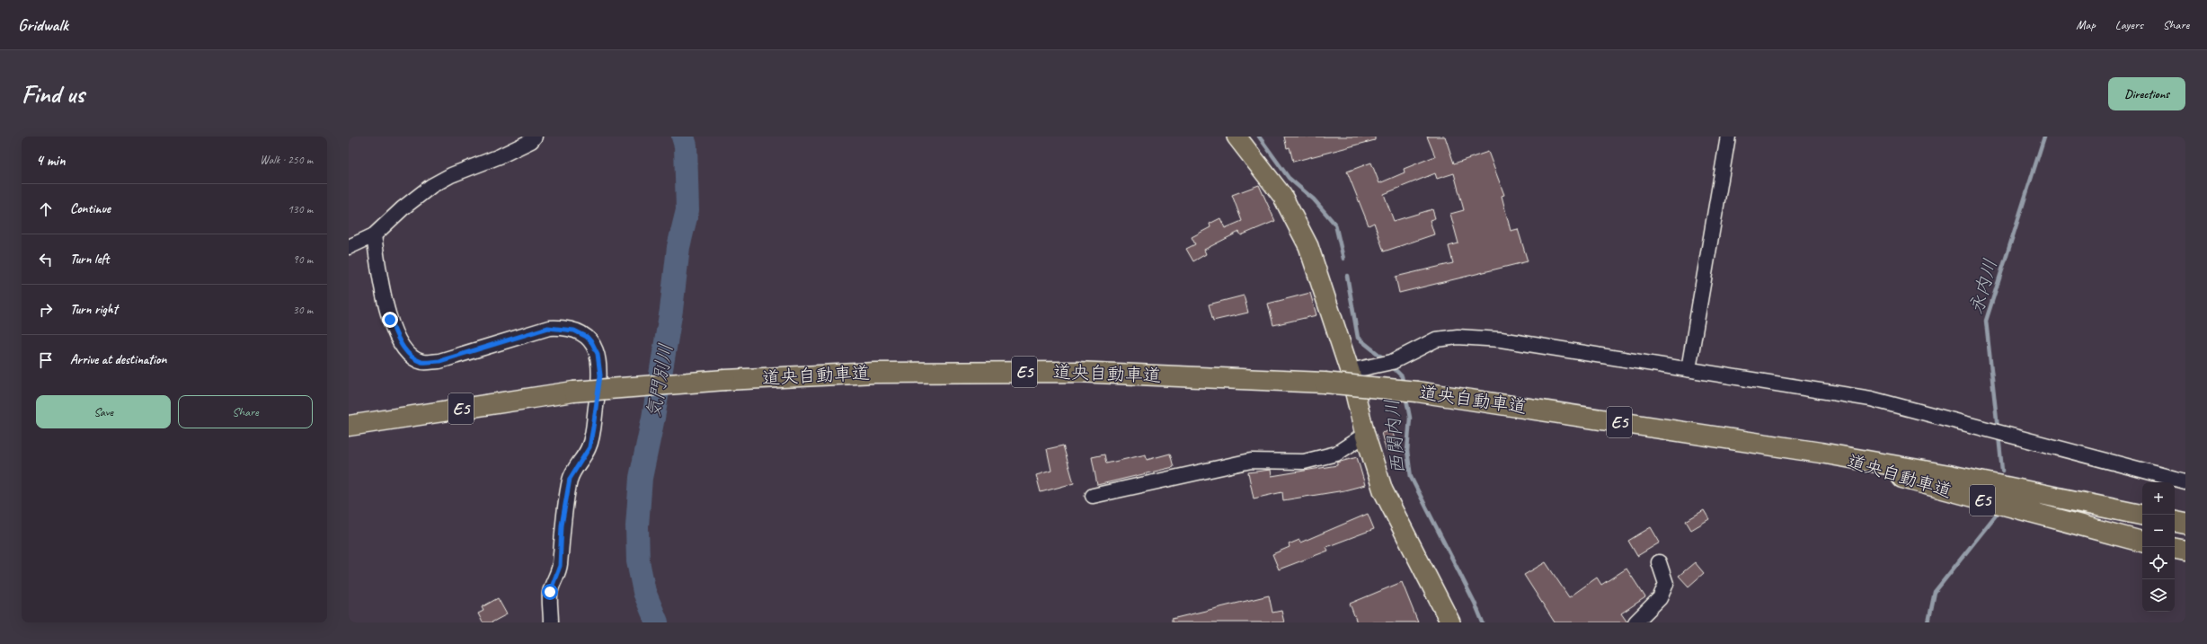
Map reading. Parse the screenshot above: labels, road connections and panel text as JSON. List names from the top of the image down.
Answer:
{
  "streets": {
    "highway": ["E5", "道央自動車道"]
  },
  "water": ["永内川", "気門別川", "西関内川"],
  "page": {
    "header": "Gridwalk",
    "nav": ["Map", "Layers", "Share"],
    "buttons": [
      "Directions",
      ["Save", "Share"]
    ],
    "title": "Find us",
    "heading": ["4 min", "Walk · 250 m"],
    "list": [
      ["Continue", "130 m"],
      ["Turn left", "90 m"],
      ["Turn right", "30 m"],
      "Arrive at destination"
    ],
    "map_buttons": ["+", "−"]
  }
}
